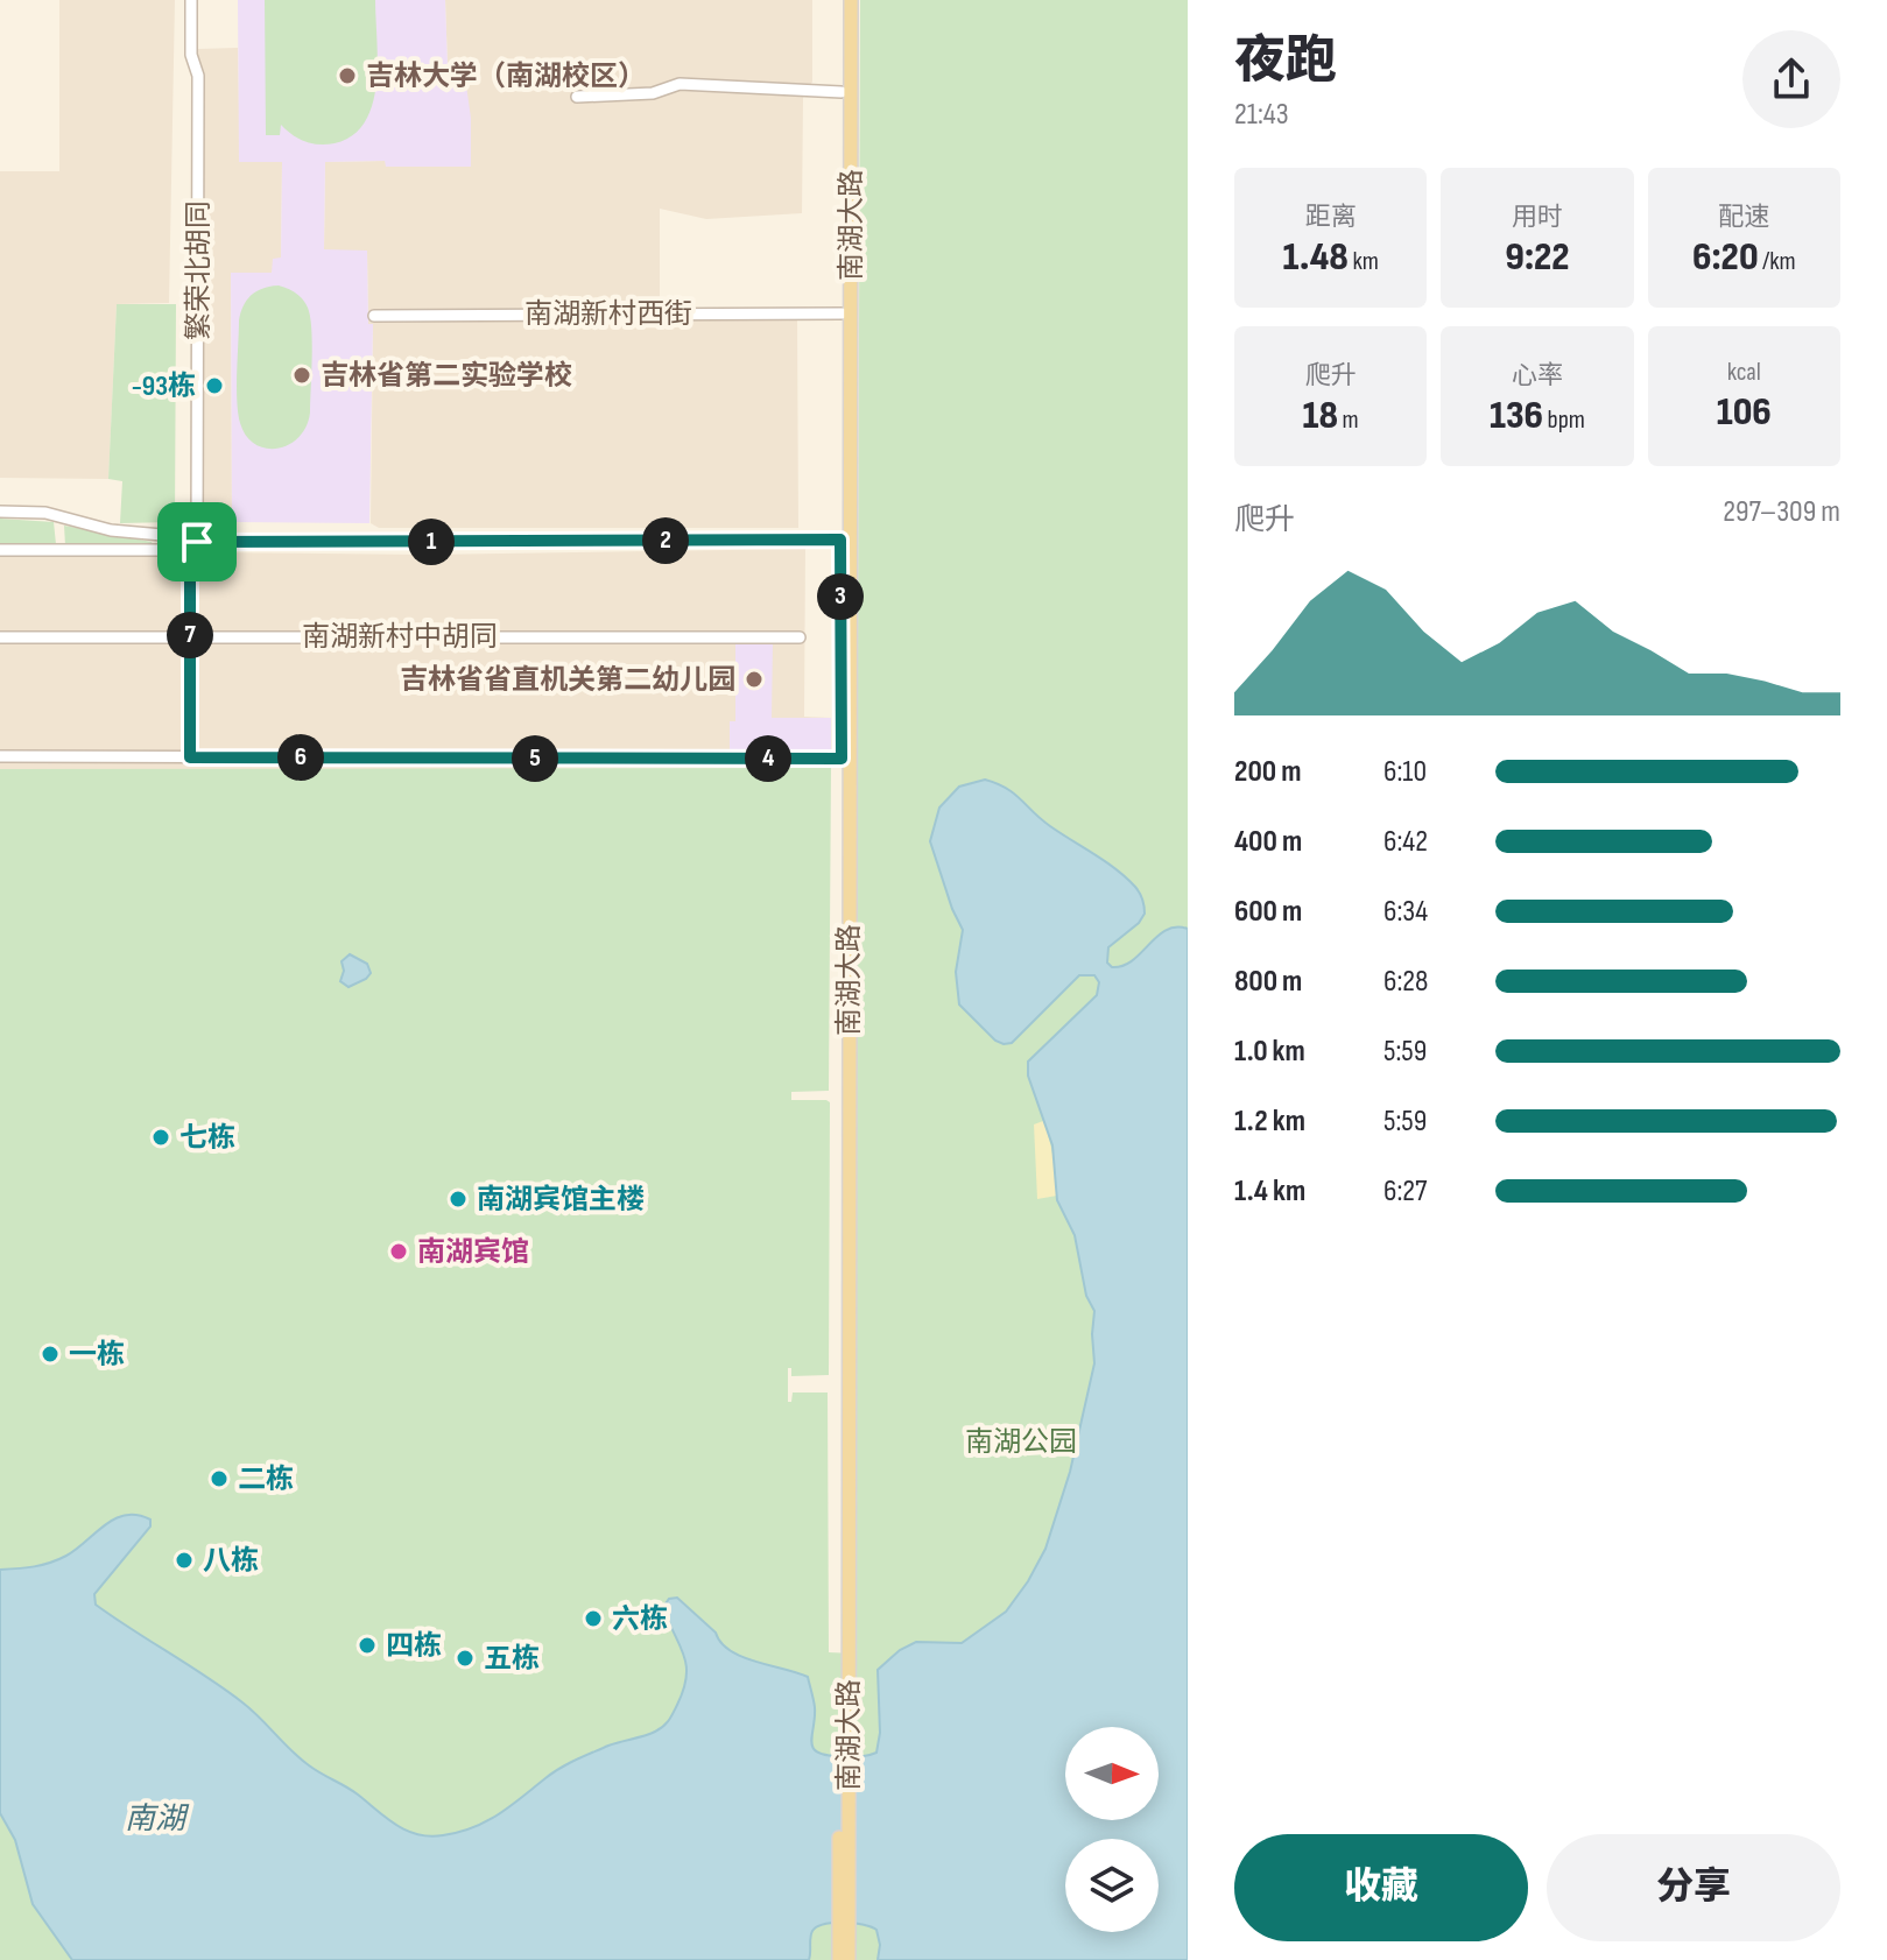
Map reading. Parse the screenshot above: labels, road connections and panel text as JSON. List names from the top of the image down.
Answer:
{
  "streets": {
    "main road": ["南湖大路"],
    "street": ["繁荣北胡同", "南湖新村西街", "南湖新村中胡同"]
  },
  "crossings": [
    ["南湖大路", "南湖新村西街"],
    ["繁荣北胡同", "南湖新村中胡同"]
  ],
  "water": ["南湖"],
  "parks": ["南湖公园"],
  "places": [
    "吉林大学（南湖校区）",
    "吉林省第二实验学校",
    "-93栋",
    "吉林省省直机关第二幼儿园",
    "七栋",
    "南湖宾馆主楼",
    "南湖宾馆",
    "一栋",
    "二栋",
    "八栋",
    "六栋",
    "四栋",
    "五栋"
  ],
  "north": "right",
  "page": {
    "heading": ["夜跑", "21:43"],
    "stats": [
      ["距离", "1.48 km"],
      ["用时", "9:22"],
      ["配速", "6:20 /km"],
      ["爬升", "18 m"],
      ["心率", "136 bpm"],
      ["kcal", "106"]
    ],
    "chart": ["爬升", "297–309 m"],
    "pins": [
      "2",
      "1",
      "3",
      "7",
      "6",
      "4",
      "5"
    ],
    "list": [
      {
        "name": "200 m",
        "note": "6:10"
      },
      {
        "name": "400 m",
        "note": "6:42"
      },
      {
        "name": "600 m",
        "note": "6:34"
      },
      {
        "name": "800 m",
        "note": "6:28"
      },
      {
        "name": "1.0 km",
        "note": "5:59"
      },
      {
        "name": "1.2 km",
        "note": "5:59"
      },
      {
        "name": "1.4 km",
        "note": "6:27"
      }
    ],
    "buttons": ["收藏", "分享"]
  }
}
